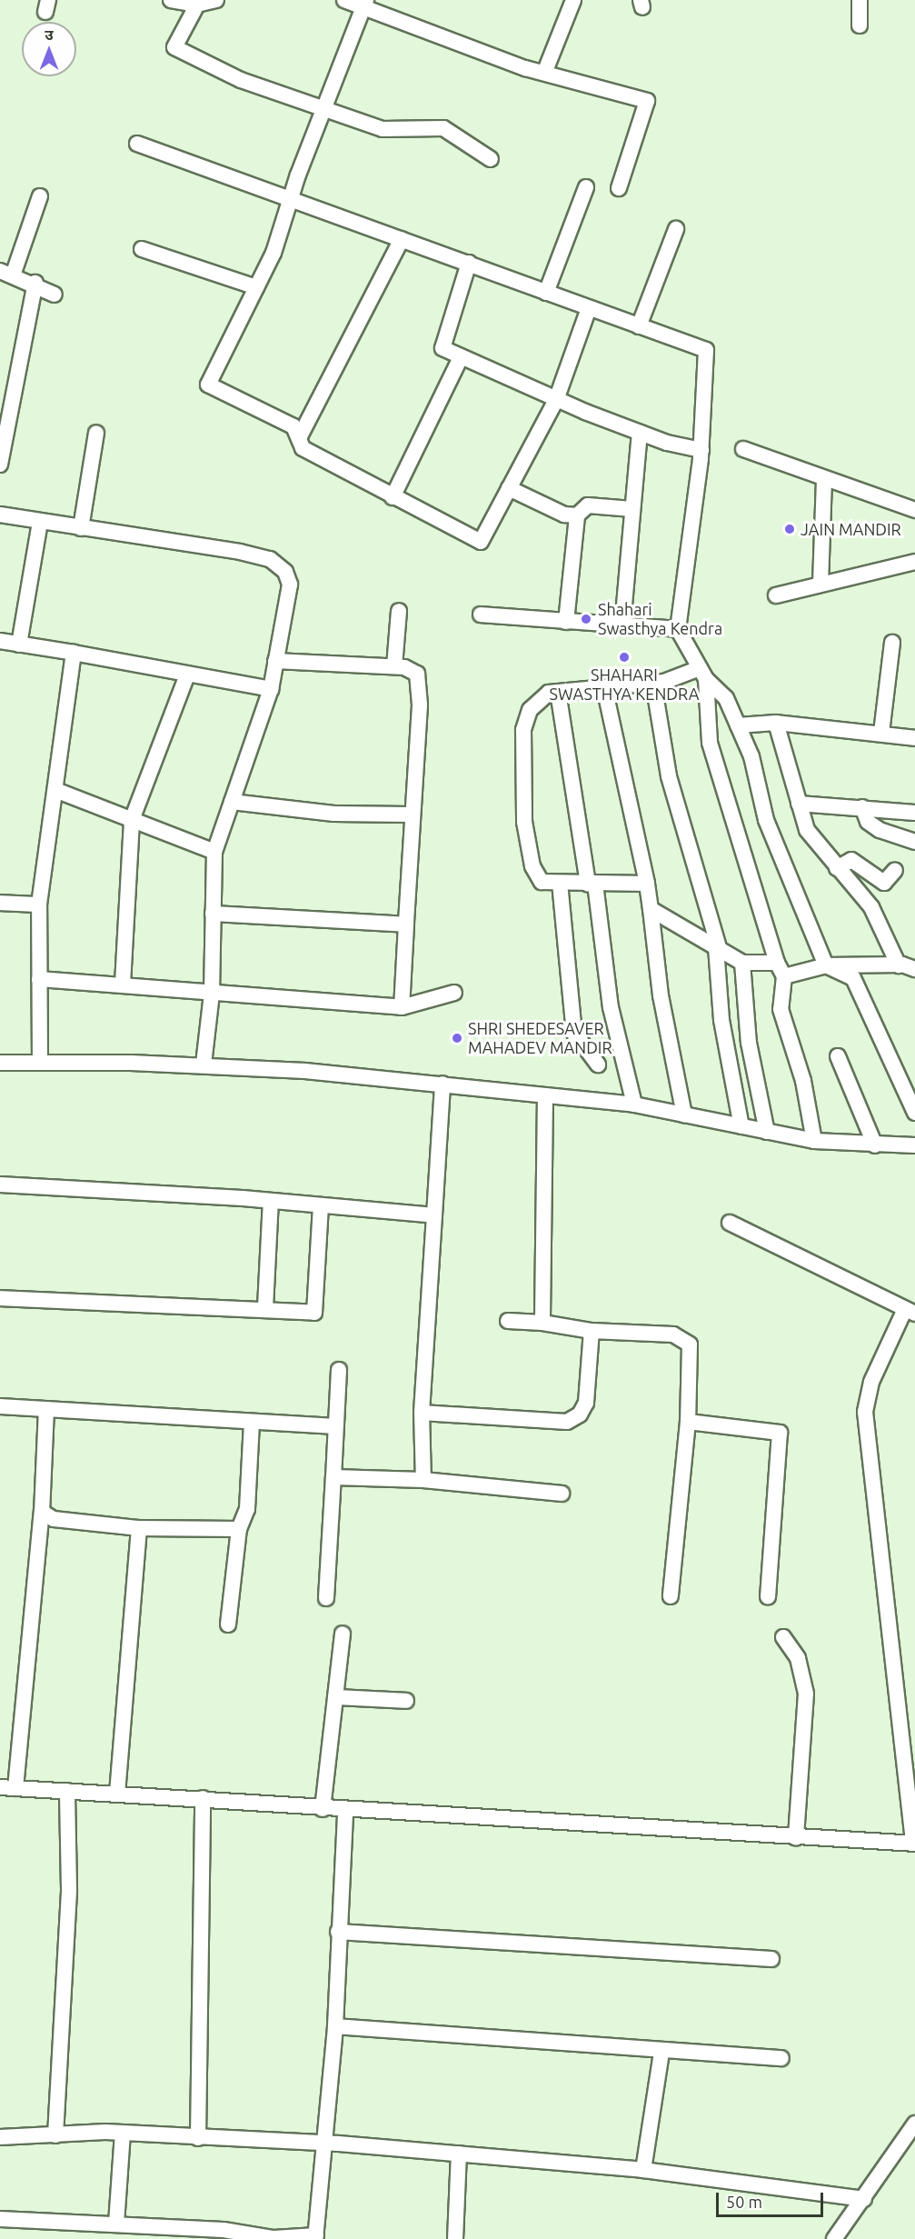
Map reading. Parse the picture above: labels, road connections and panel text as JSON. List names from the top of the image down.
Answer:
{
  "places": [
    "JAIN MANDIR",
    "Shahari Swasthya Kendra",
    "SHAHARI SWASTHYA KENDRA",
    "SHRI SHEDESAVER MAHADEV MANDIR"
  ],
  "scale_bar": "50 m",
  "north": "top"
}
